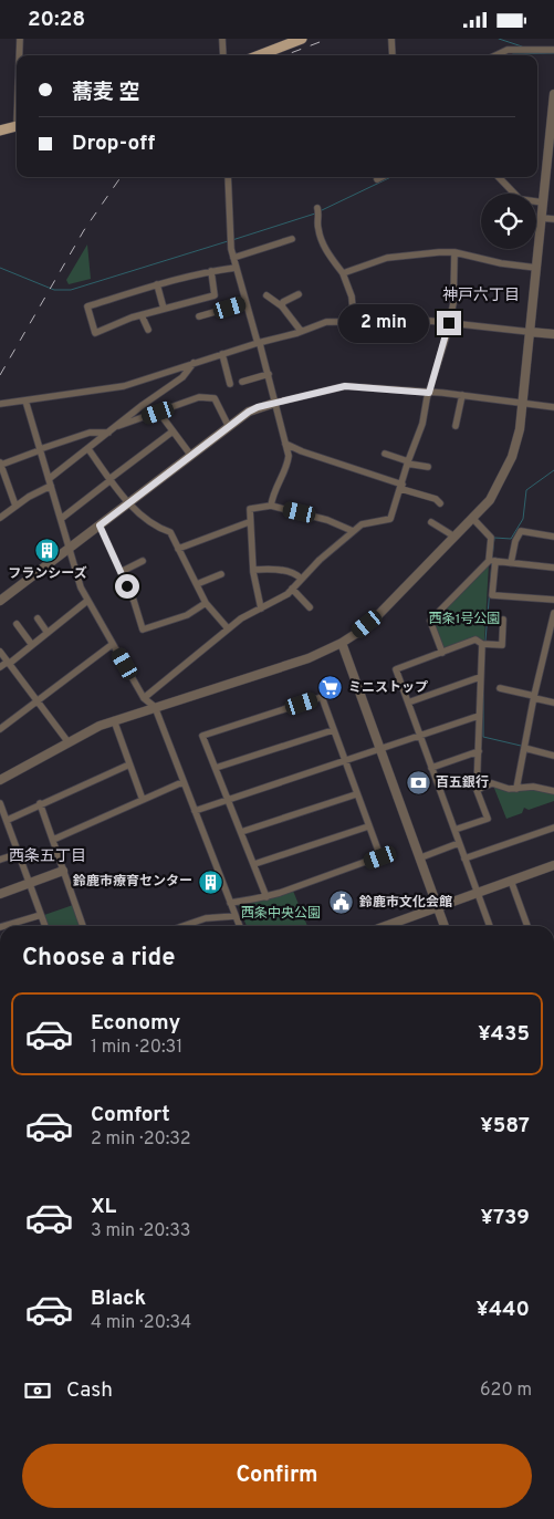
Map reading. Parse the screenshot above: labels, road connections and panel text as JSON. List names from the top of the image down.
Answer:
{
  "districts": ["神戸六丁目", "西条五丁目"],
  "parks": ["西条1号公園", "西条中央公園"],
  "places": {
    "building": ["フランシーズ", "鈴鹿市療育センター"],
    "supermarket": ["ミニストップ"],
    "bank": ["百五銀行"],
    "public building": ["鈴鹿市文化会館"]
  },
  "page": {
    "status": "20:28",
    "banner": ["蕎麦 空", "Drop-off"],
    "bubble": "2 min",
    "heading": "Choose a ride",
    "list": [
      {
        "name": "Economy",
        "note": "1 min · 20:31",
        "value": "¥435"
      },
      {
        "name": "Comfort",
        "note": "2 min · 20:32",
        "value": "¥587"
      },
      {
        "name": "XL",
        "note": "3 min · 20:33",
        "value": "¥739"
      },
      {
        "name": "Black",
        "note": "4 min · 20:34",
        "value": "¥440"
      }
    ],
    "pay": ["Cash", "620 m"],
    "buttons": "Confirm"
  }
}
